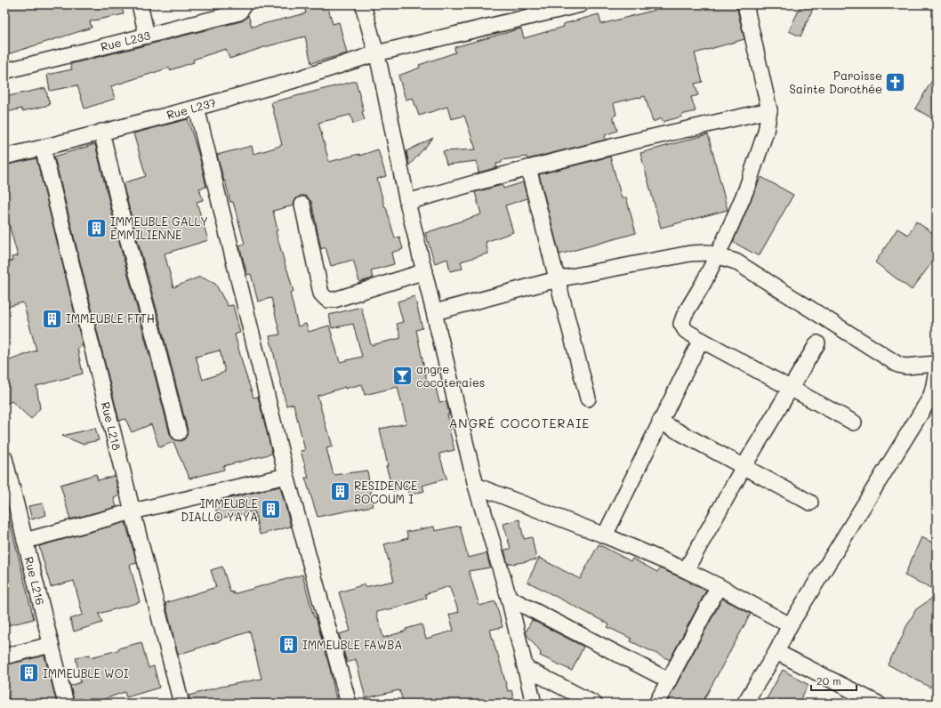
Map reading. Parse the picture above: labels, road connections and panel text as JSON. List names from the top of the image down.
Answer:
{
  "streets": {
    "street": [
      "Rue L233",
      "Rue L237",
      "Rue L218",
      "Rue L216"
    ]
  },
  "crossings": [
    ["Rue L237", "Rue L218"]
  ],
  "districts": ["ANGRÉ COCOTERAIE"],
  "places": {
    "church": ["Paroisse Sainte Dorothée"],
    "building": [
      "IMMEUBLE GALLY EMMILIENNE",
      "IMMEUBLE FTTH",
      "RESIDENCE BOCOUM I",
      "IMMEUBLE DIALLO YAYA",
      "IMMEUBLE FAWBA",
      "IMMEUBLE WOI"
    ],
    "bar": ["angre cocoteraies"]
  },
  "scale_bar": "20 m"
}
